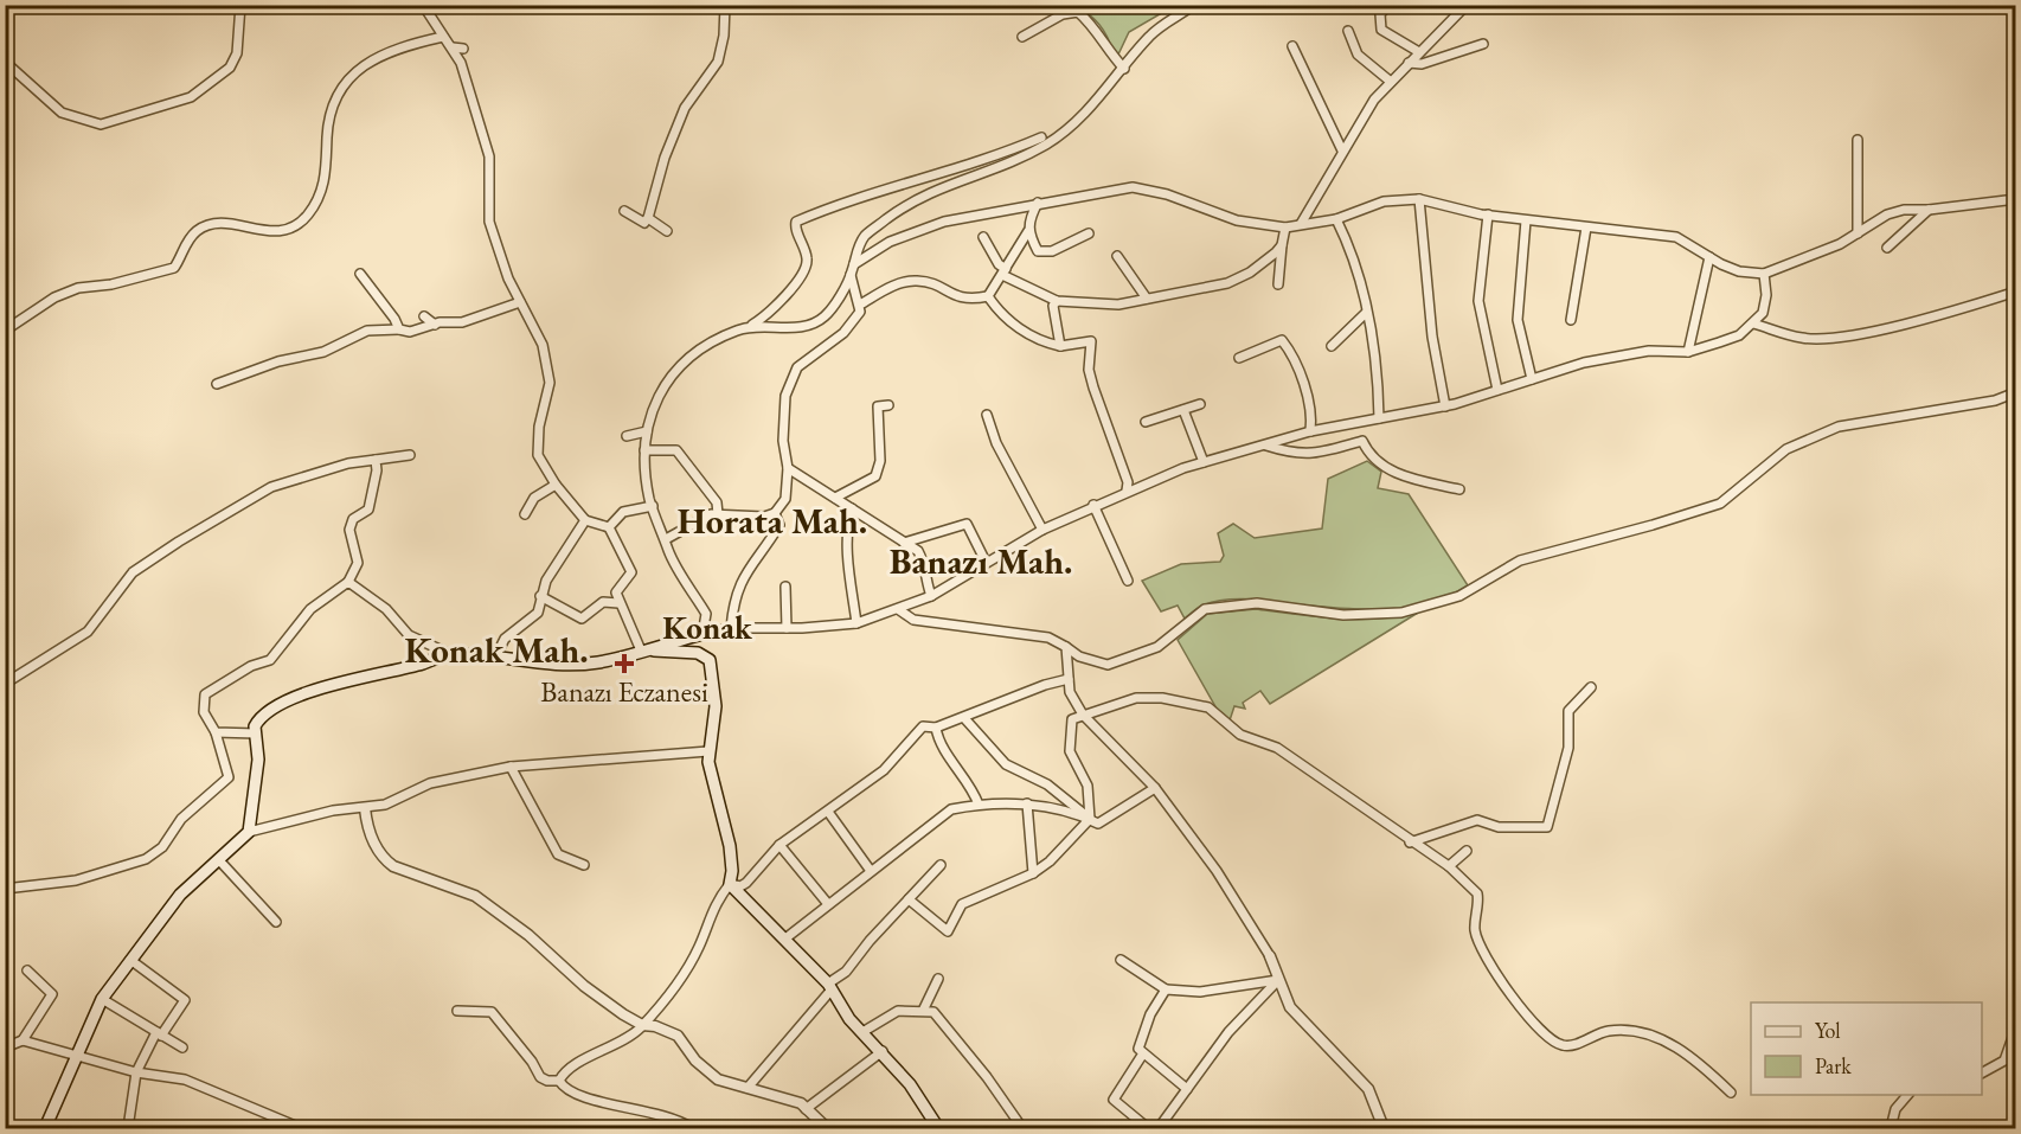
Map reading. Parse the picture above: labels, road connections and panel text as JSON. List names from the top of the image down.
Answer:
{
  "districts": [
    "Horata Mah.",
    "Banazı Mah.",
    "Konak",
    "Konak Mah."
  ],
  "places": {
    "health": ["Banazı Eczanesi"]
  },
  "legend": ["Yol", "Park"]
}
